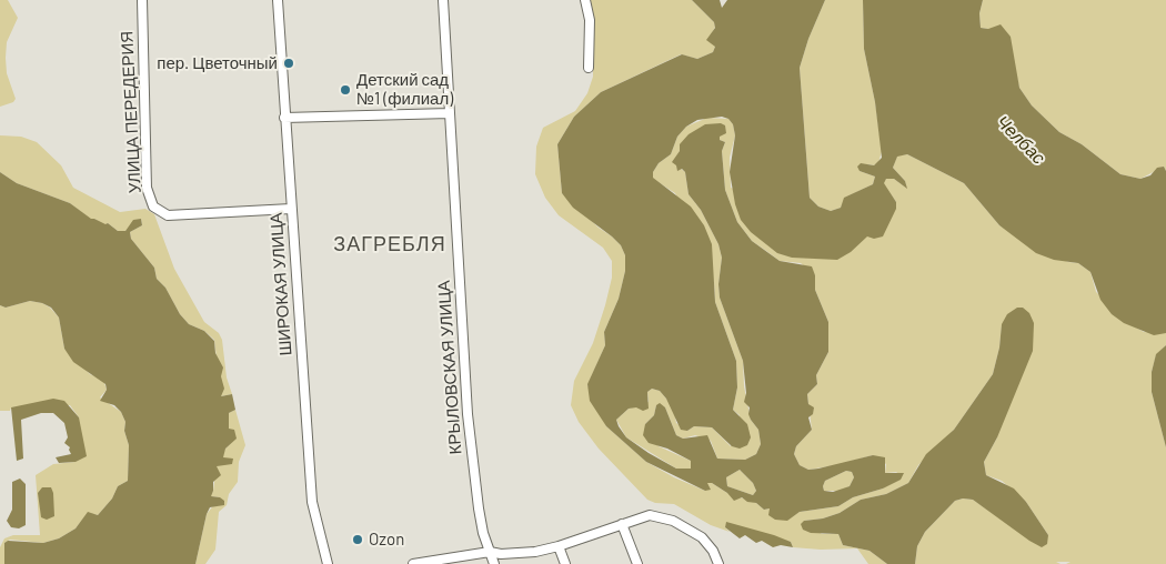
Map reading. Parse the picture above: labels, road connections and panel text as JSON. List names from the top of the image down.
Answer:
{
  "streets": {
    "street": ["УЛИЦА ПЕРЕДЕРИЯ", "ШИРОКАЯ УЛИЦА", "КРЫЛОВСКАЯ УЛИЦА"]
  },
  "crossings": [
    ["УЛИЦА ПЕРЕДЕРИЯ", "ШИРОКАЯ УЛИЦА"]
  ],
  "districts": ["ЗАГРЕБЛЯ"],
  "water": ["Челбас"],
  "places": ["пер. Цветочный", "Детский сад №1 (филиал)", "Ozon"]
}
